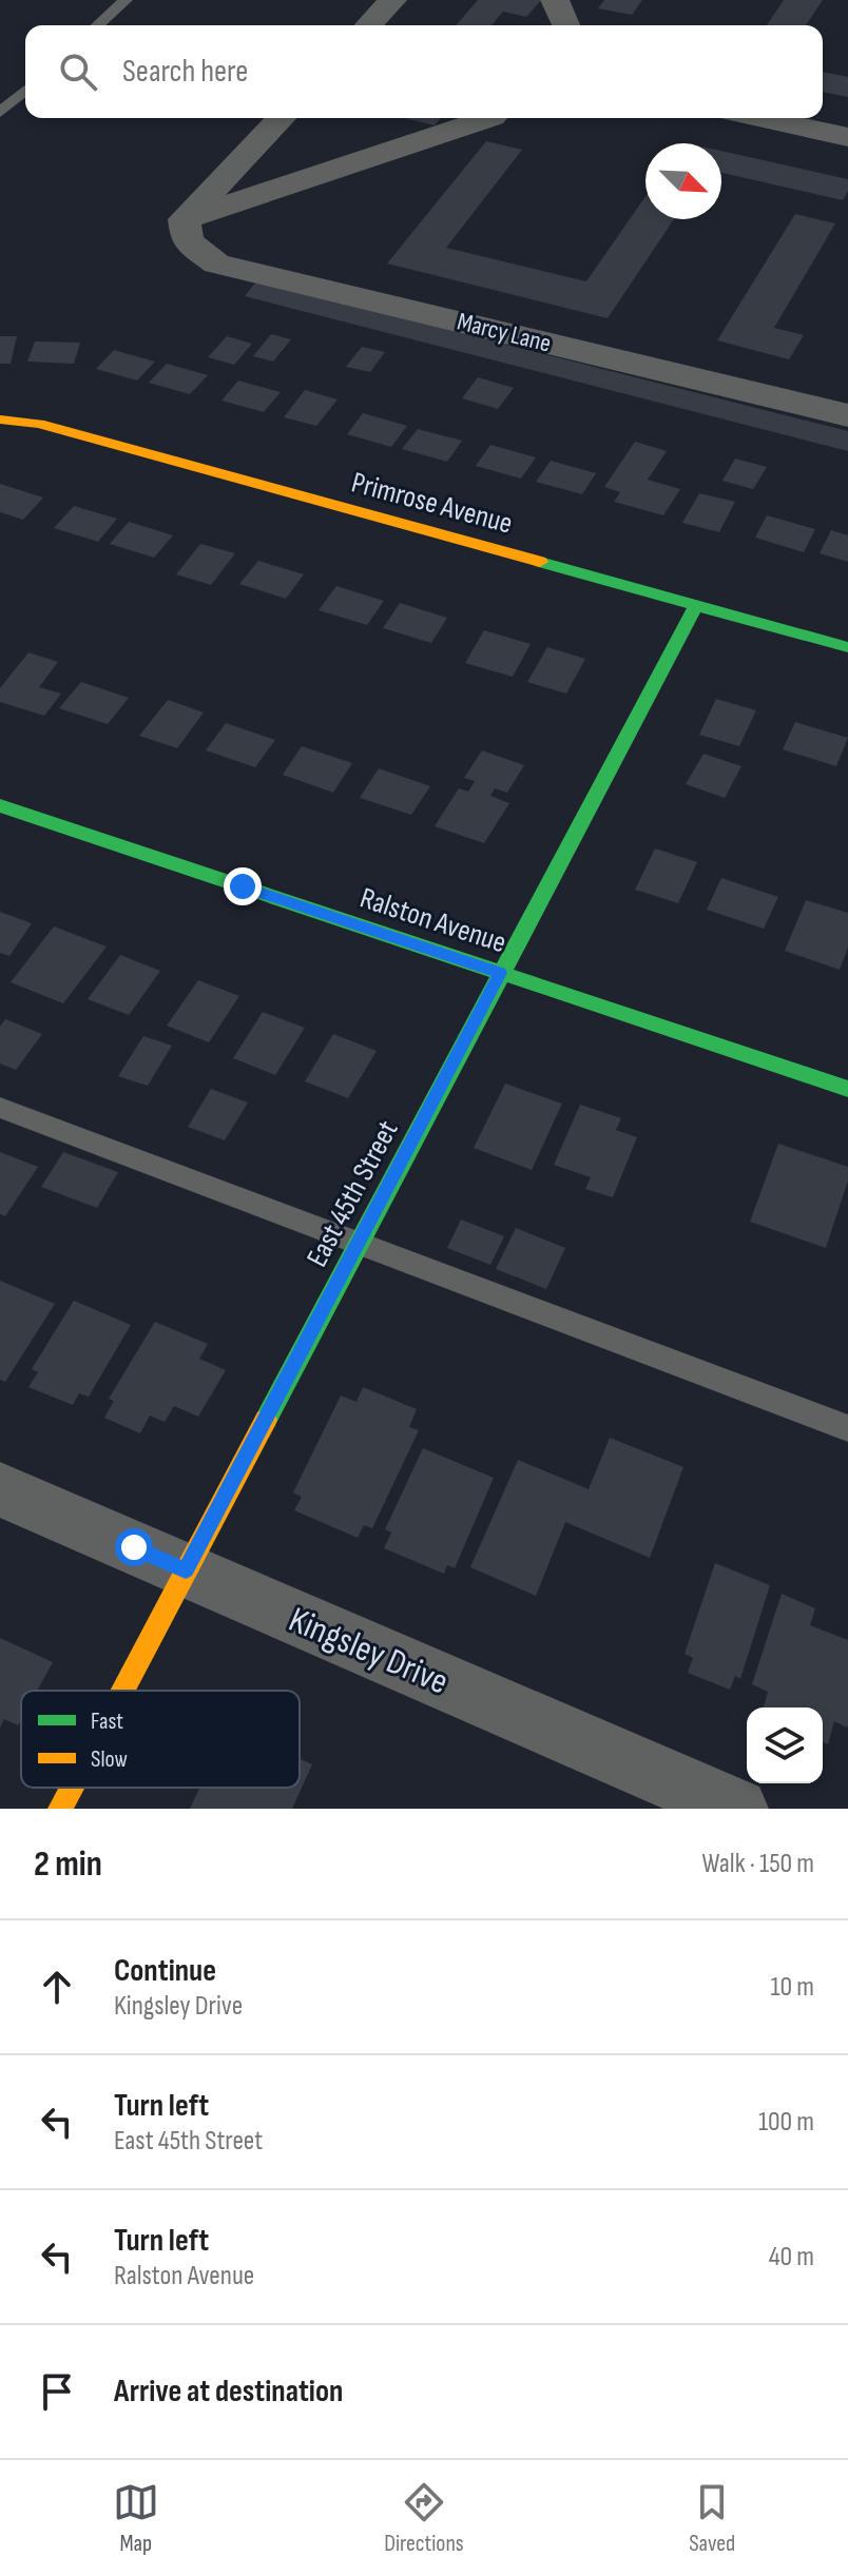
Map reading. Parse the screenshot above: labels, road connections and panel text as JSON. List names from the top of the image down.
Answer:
{
  "streets": {
    "street": [
      "Marcy Lane",
      "Primrose Avenue",
      "Ralston Avenue",
      "East 45th Street",
      "Kingsley Drive"
    ]
  },
  "crossings": [
    ["Primrose Avenue", "East 45th Street"],
    ["Ralston Avenue", "East 45th Street"],
    ["East 45th Street", "Kingsley Drive"]
  ],
  "legend": ["Fast", "Slow"],
  "north": "bottom right",
  "page": {
    "search": "Search here",
    "heading": ["2 min", "Walk · 150 m"],
    "list": [
      ["Continue", "Kingsley Drive", "10 m"],
      ["Turn left", "East 45th Street", "100 m"],
      ["Turn left", "Ralston Avenue", "40 m"],
      "Arrive at destination"
    ],
    "nav": ["Map", "Directions", "Saved"]
  }
}
